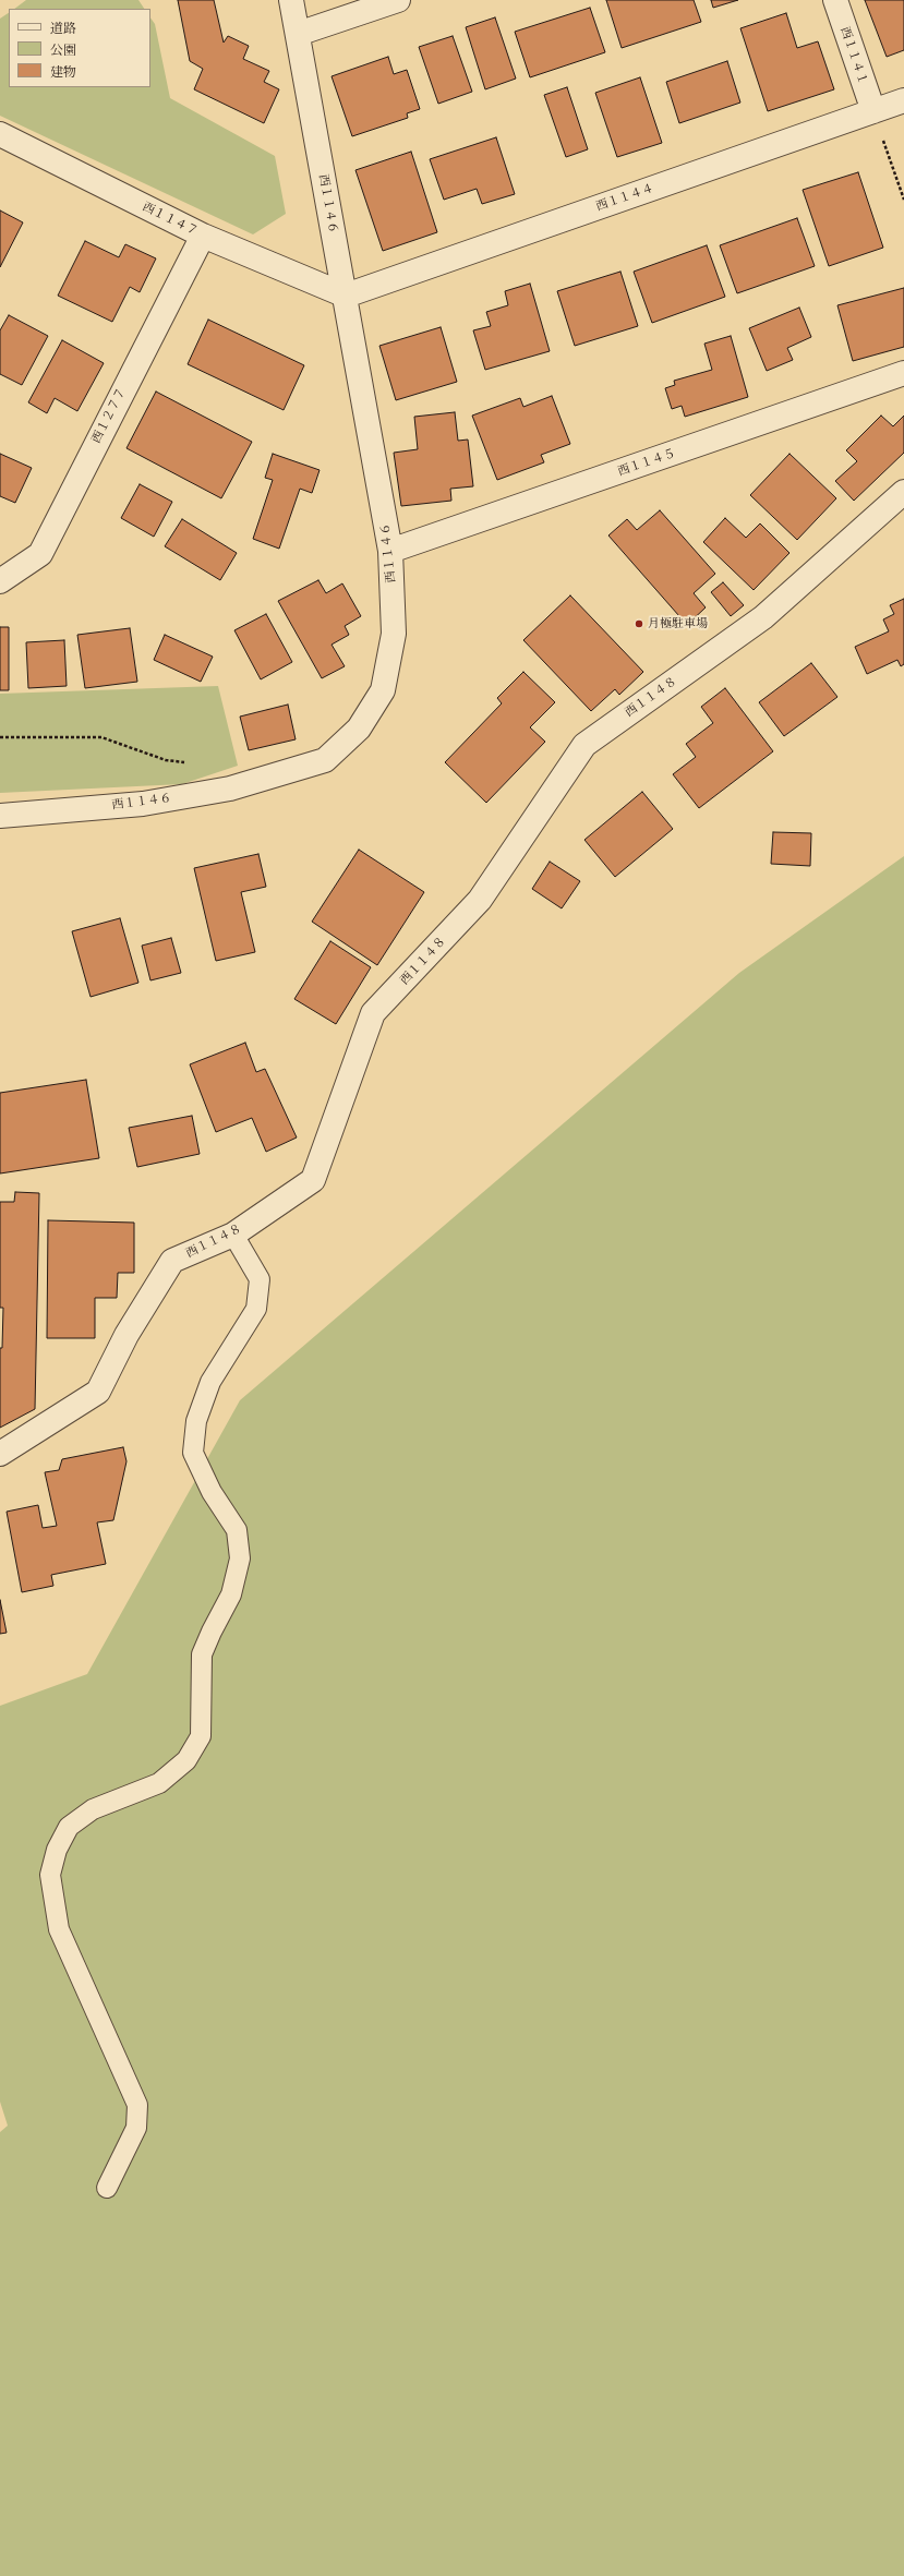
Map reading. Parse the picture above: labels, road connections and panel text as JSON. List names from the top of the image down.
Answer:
{
  "streets": {
    "street": [
      "西１１４１",
      "西１１４４",
      "西１１４６",
      "西１１４７",
      "西１２７７",
      "西１１４５",
      "西１１４８"
    ]
  },
  "crossings": [
    ["西１１４１", "西１１４４"],
    ["西１１４４", "西１１４６"],
    ["西１１４４", "西１１４７"],
    ["西１１４６", "西１１４７"],
    ["西１１４６", "西１１４５"],
    ["西１１４７", "西１２７７"]
  ],
  "places": ["月極駐車場"],
  "legend": ["道路", "公園", "建物"]
}
